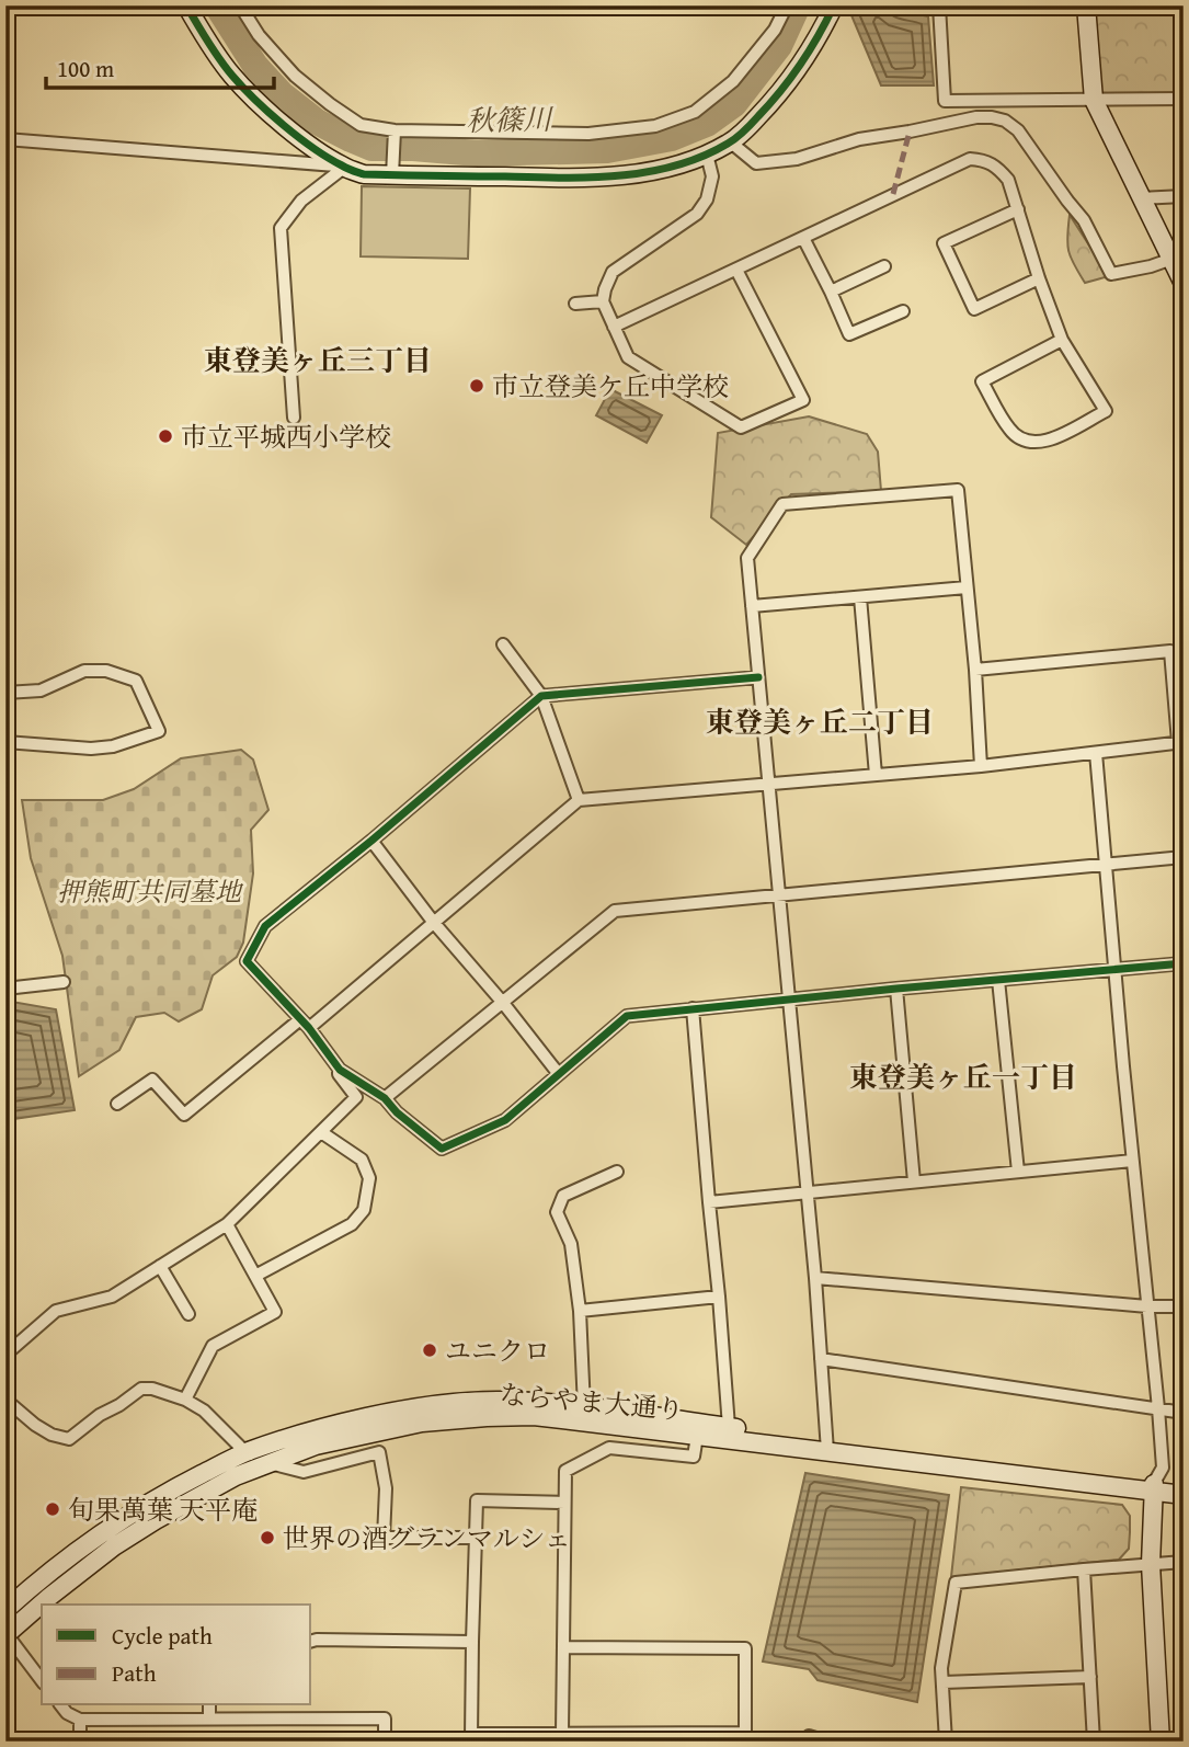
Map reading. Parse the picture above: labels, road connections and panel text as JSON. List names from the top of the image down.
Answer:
{
  "streets": {
    "street": ["ならやま大通り"]
  },
  "districts": ["東登美ヶ丘三丁目", "東登美ヶ丘二丁目", "東登美ヶ丘一丁目"],
  "water": ["秋篠川"],
  "parks": ["押熊町共同墓地"],
  "places": [
    "市立登美ケ丘中学校",
    "市立平城西小学校",
    "ユニクロ",
    "旬果萬葉 天平庵",
    "世界の酒グランマルシェ"
  ],
  "legend": ["Cycle path", "Path"],
  "scale_bar": "100 m"
}
